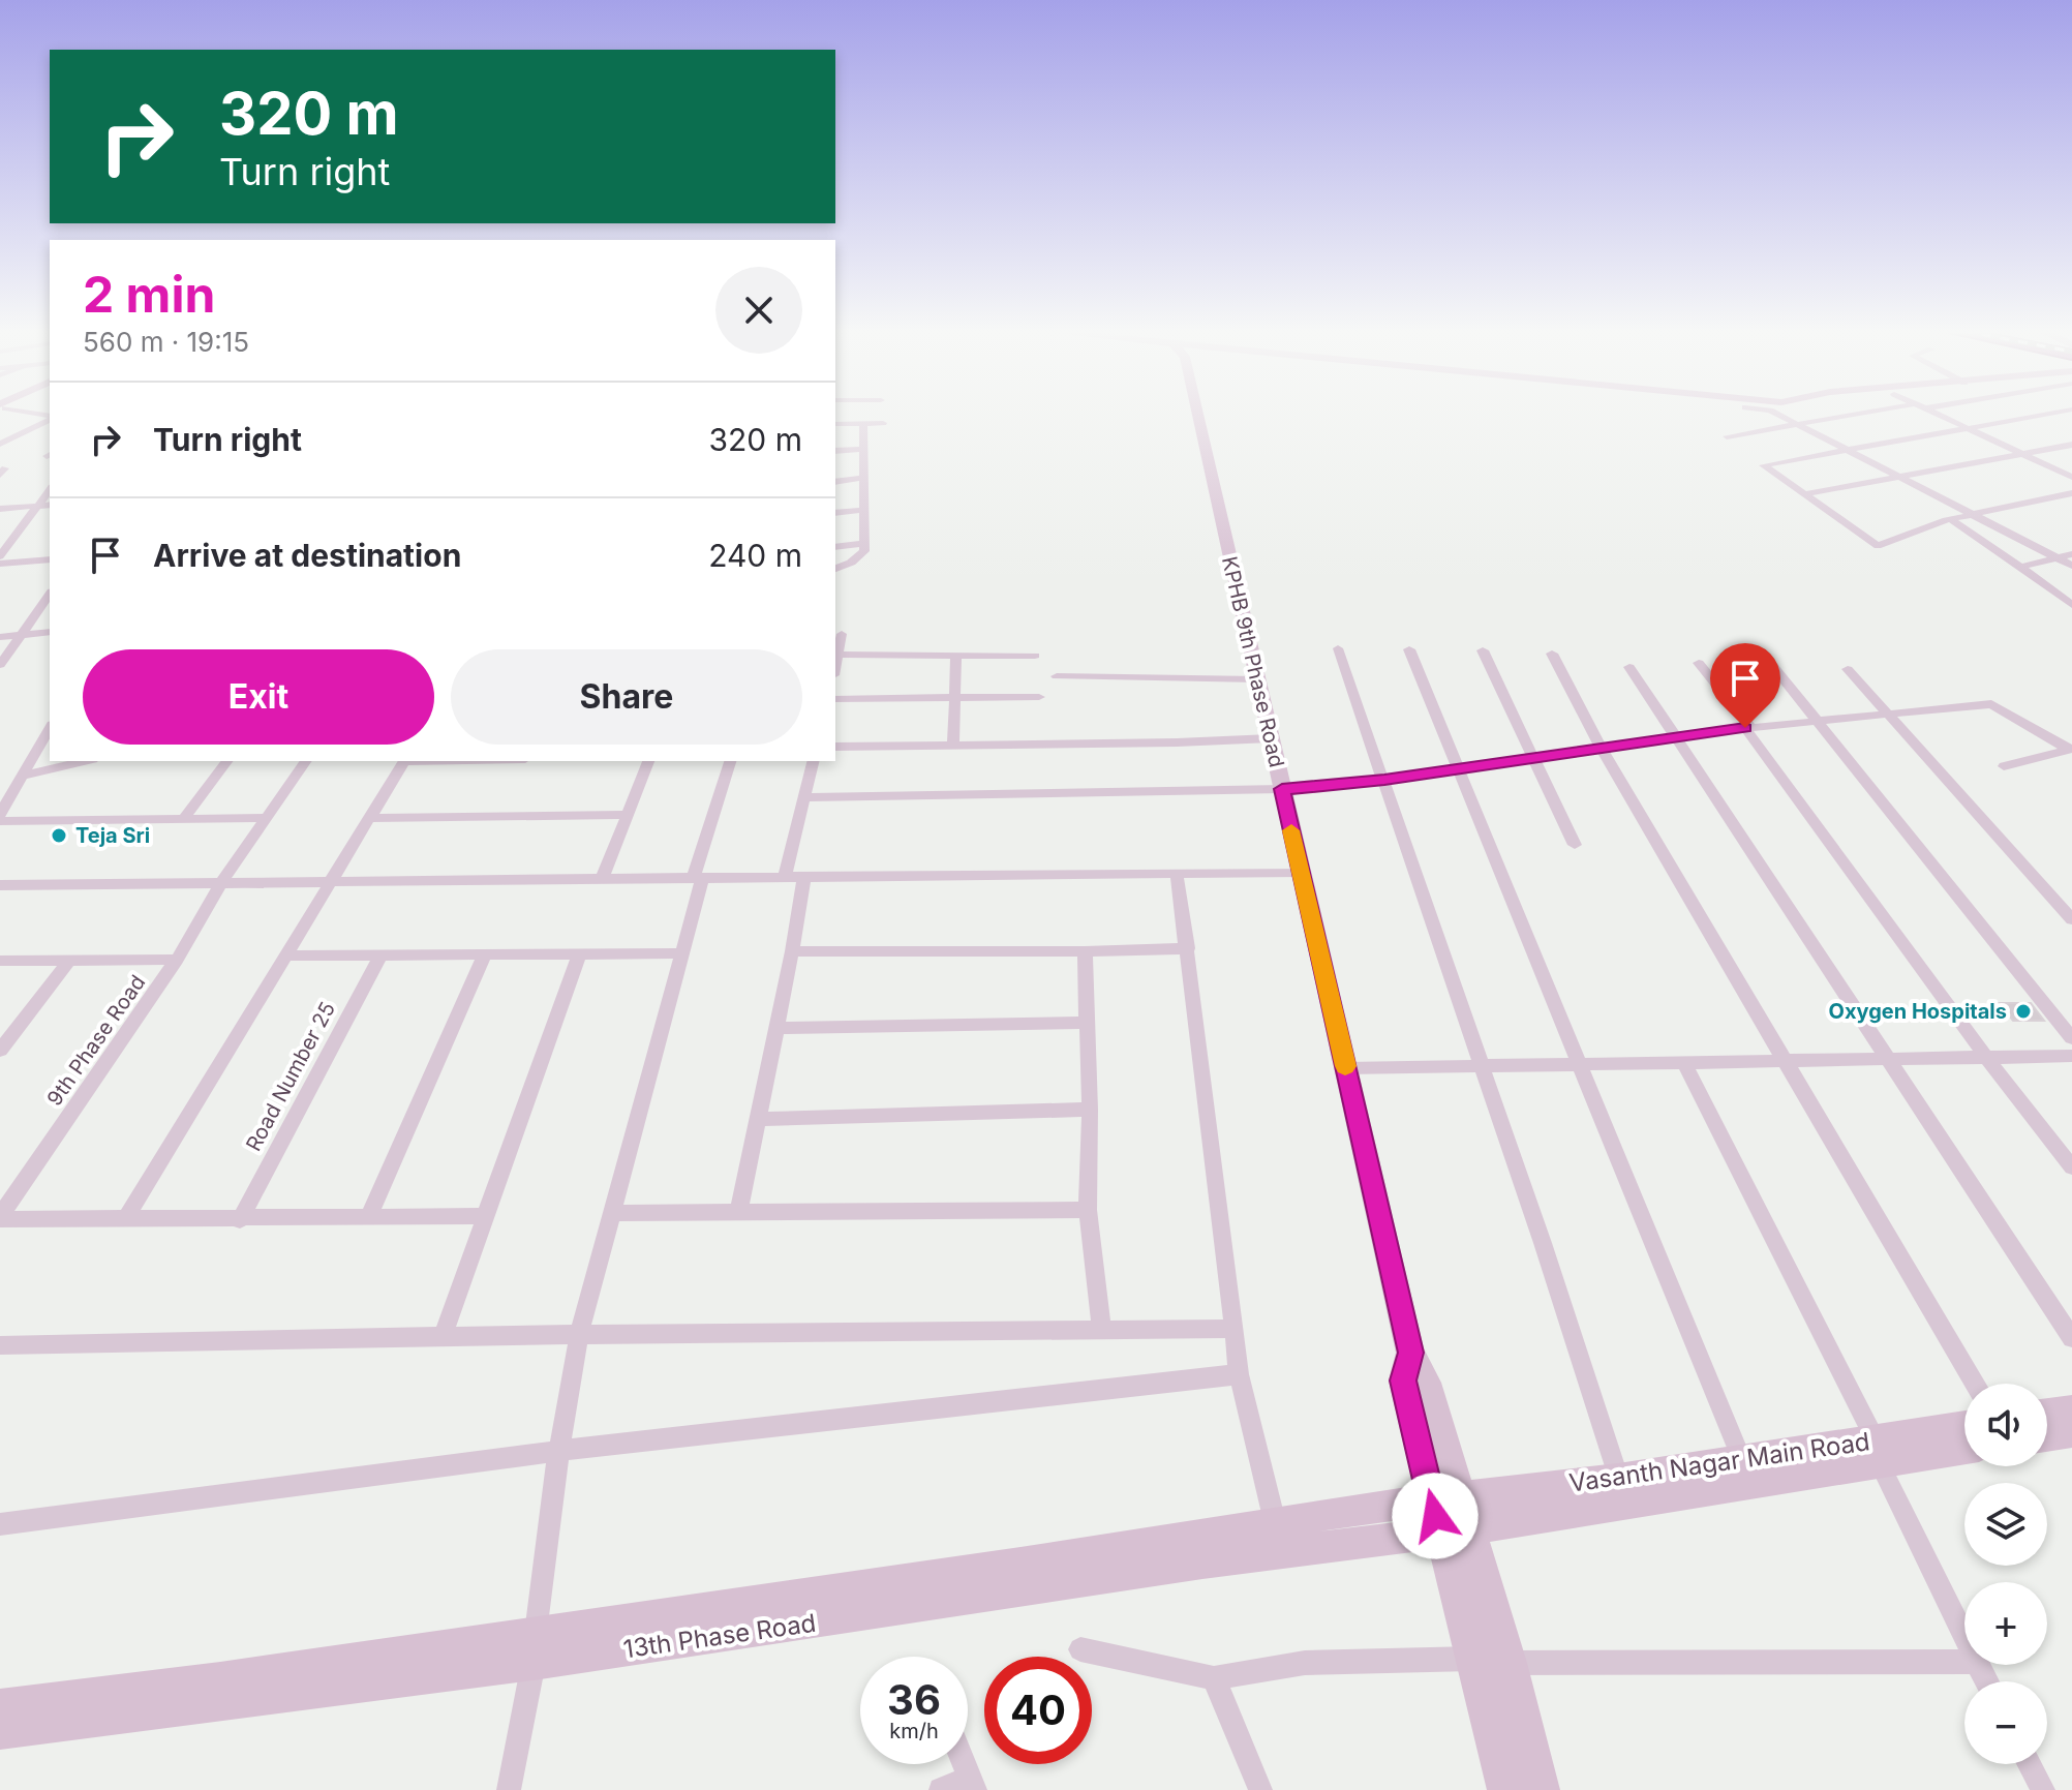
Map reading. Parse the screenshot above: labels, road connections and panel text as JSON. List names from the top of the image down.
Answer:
{
  "streets": {
    "street": [
      "KPHB 9th Phase Road",
      "9th Phase Road",
      "Road Number 25",
      "Vasanth Nagar Main Road",
      "13th Phase Road"
    ]
  },
  "crossings": [
    ["KPHB 9th Phase Road", "Vasanth Nagar Main Road"],
    ["KPHB 9th Phase Road", "13th Phase Road"],
    ["Vasanth Nagar Main Road", "13th Phase Road"]
  ],
  "places": ["Teja Sri", "Oxygen Hospitals"],
  "page": {
    "turn": ["320 m", "Turn right"],
    "heading": ["2 min", "560 m · 19:15"],
    "list": [
      {
        "name": "Turn right",
        "value": "320 m"
      },
      {
        "name": "Arrive at destination",
        "value": "240 m"
      }
    ],
    "buttons": ["Exit", "Share"],
    "map_buttons": ["+", "−"],
    "speed": "36 km/h",
    "limit": "40"
  }
}
